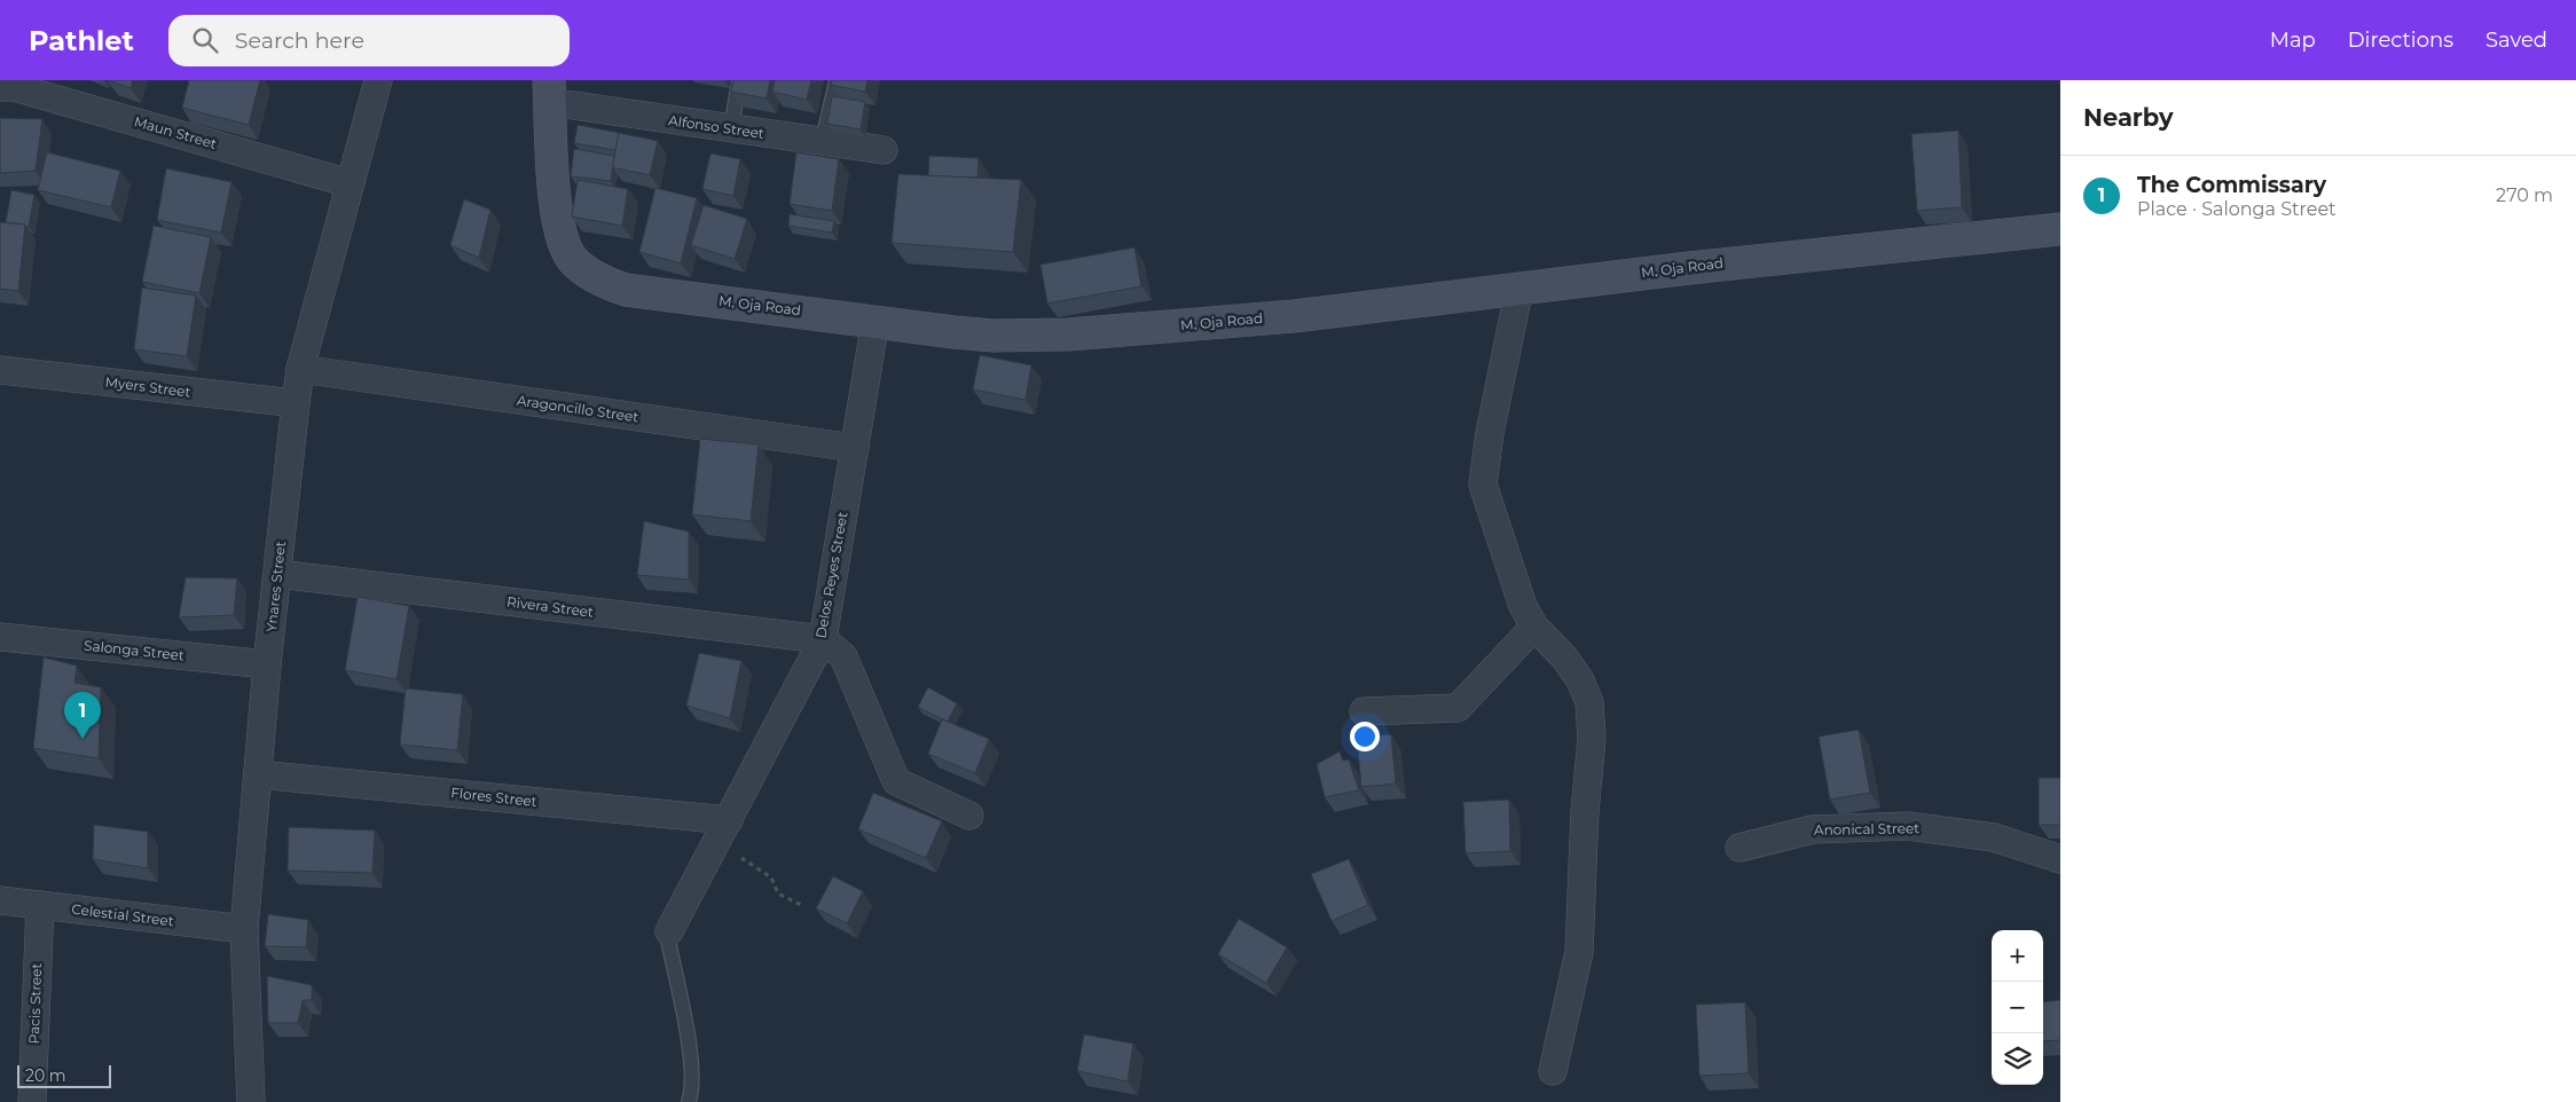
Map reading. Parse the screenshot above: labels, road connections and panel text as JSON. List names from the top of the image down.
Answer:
{
  "streets": {
    "street": [
      "Alfonso Street",
      "Maun Street",
      "M. Oja Road",
      "Myers Street",
      "Aragoncillo Street",
      "Delos Reyes Street",
      "Ynares Street",
      "Rivera Street",
      "Salonga Street",
      "Flores Street",
      "Anonical Street",
      "Celestial Street",
      "Pacis Street"
    ]
  },
  "crossings": [
    ["Alfonso Street", "M. Oja Road"],
    ["Maun Street", "Ynares Street"],
    ["M. Oja Road", "Delos Reyes Street"],
    ["Myers Street", "Ynares Street"],
    ["Aragoncillo Street", "Delos Reyes Street"],
    ["Aragoncillo Street", "Ynares Street"],
    ["Delos Reyes Street", "Rivera Street"],
    ["Delos Reyes Street", "Flores Street"],
    ["Ynares Street", "Rivera Street"],
    ["Ynares Street", "Salonga Street"],
    ["Ynares Street", "Flores Street"],
    ["Ynares Street", "Celestial Street"],
    ["Celestial Street", "Pacis Street"]
  ],
  "scale_bar": "20 m",
  "page": {
    "header": "Pathlet",
    "search": "Search here",
    "nav": ["Map", "Directions", "Saved"],
    "heading": "Nearby",
    "list": [
      {
        "mark": "1",
        "name": "The Commissary",
        "note": "Place · Salonga Street",
        "value": "270 m"
      }
    ],
    "pins": "1",
    "map_buttons": ["+", "−"],
    "scale": "20 m"
  }
}
